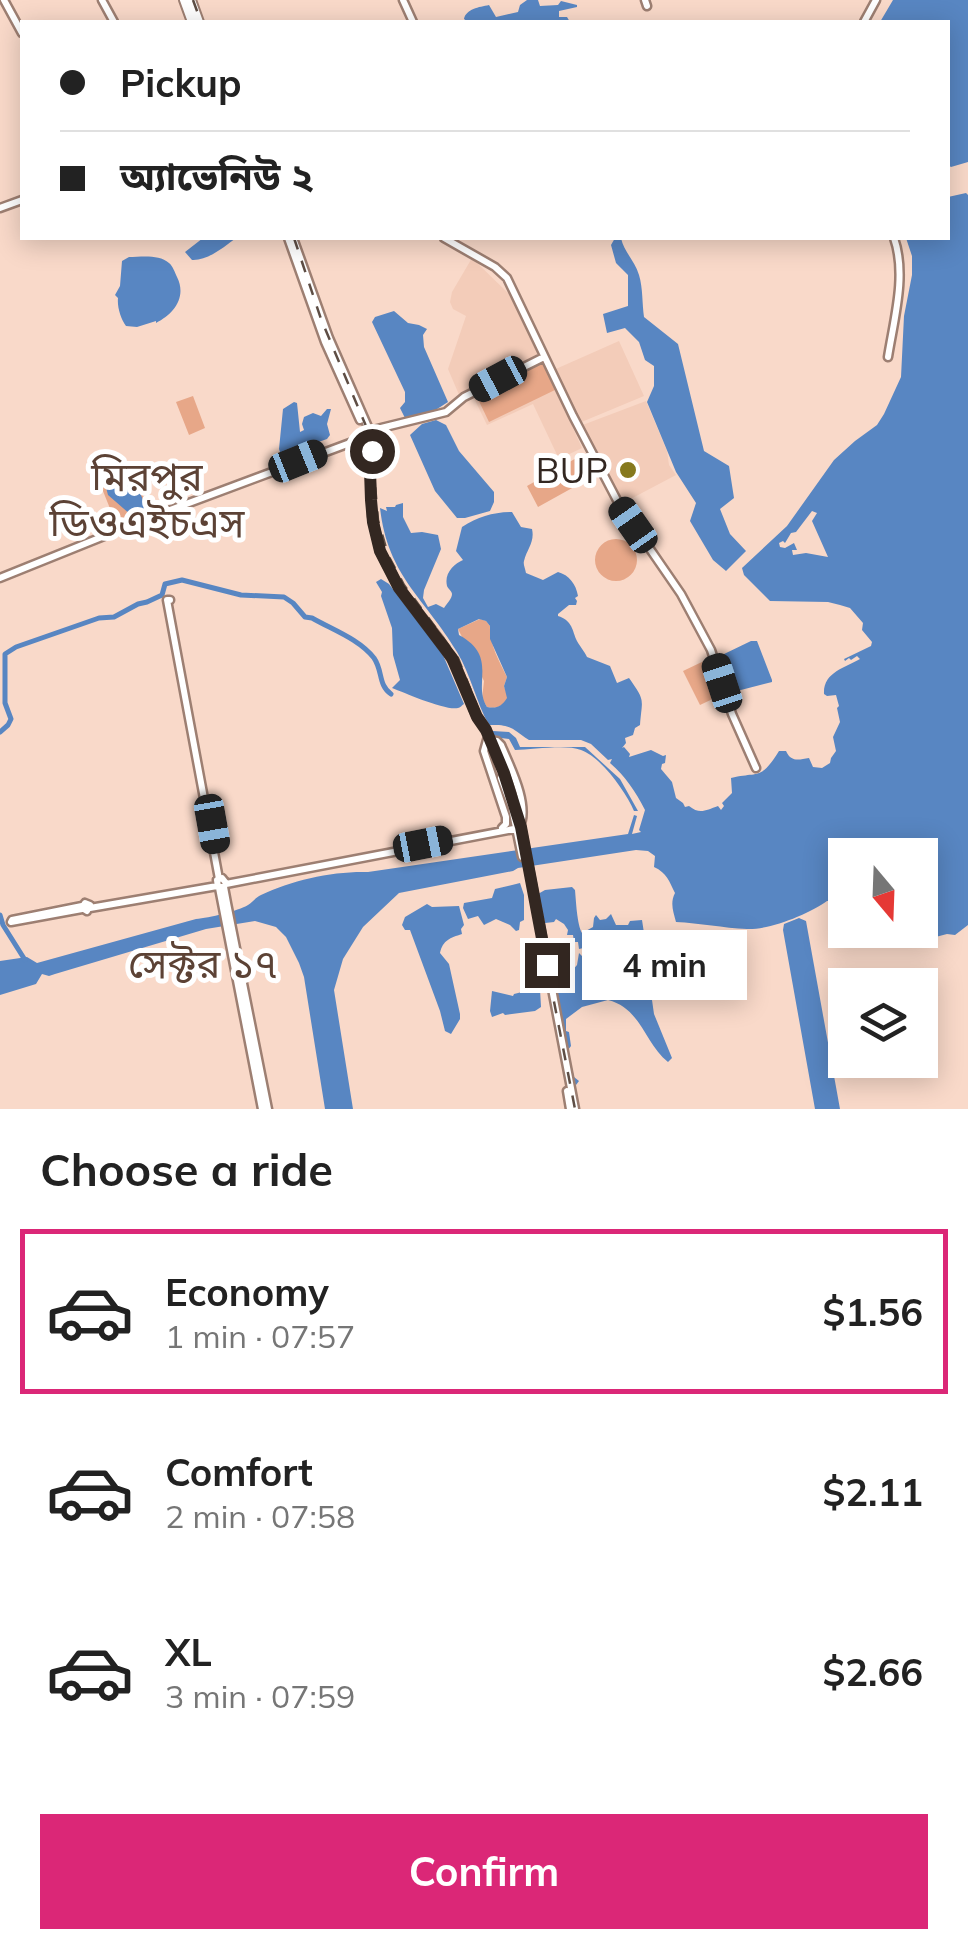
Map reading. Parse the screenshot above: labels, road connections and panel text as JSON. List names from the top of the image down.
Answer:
{
  "districts": ["মিরপুর ডিওএইচএস", "সেক্টর ১৭"],
  "places": ["BUP"],
  "north": "bottom",
  "page": {
    "banner": ["Pickup", "অ্যাভেনিউ ২"],
    "bubble": "4 min",
    "heading": "Choose a ride",
    "list": [
      {
        "name": "Economy",
        "note": "1 min · 07:57",
        "value": "$1.56"
      },
      {
        "name": "Comfort",
        "note": "2 min · 07:58",
        "value": "$2.11"
      },
      {
        "name": "XL",
        "note": "3 min · 07:59",
        "value": "$2.66"
      }
    ],
    "buttons": "Confirm"
  }
}
